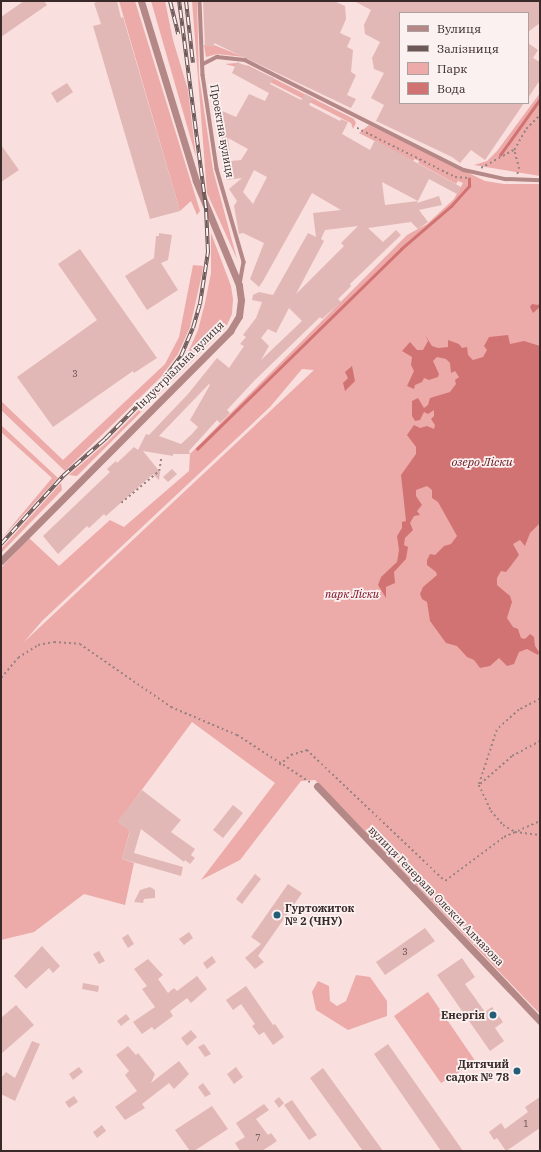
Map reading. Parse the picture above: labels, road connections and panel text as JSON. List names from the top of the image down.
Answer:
{
  "streets": {
    "street": ["Індустріальна вулиця", "вулиця Генерала Олекси Алмазова"],
    "lane": ["Проектна вулиця"]
  },
  "crossings": [
    ["Проектна вулиця", "Індустріальна вулиця"]
  ],
  "water": ["озеро Ліски"],
  "parks": ["парк Ліски"],
  "places": ["Гуртожиток № 2 (ЧНУ)", "Енергія", "Дитячий садок № 78"],
  "house_numbers": [
    "3",
    "3",
    "1",
    "7"
  ],
  "legend": [
    "Вулиця",
    "Залізниця",
    "Парк",
    "Вода"
  ]
}
